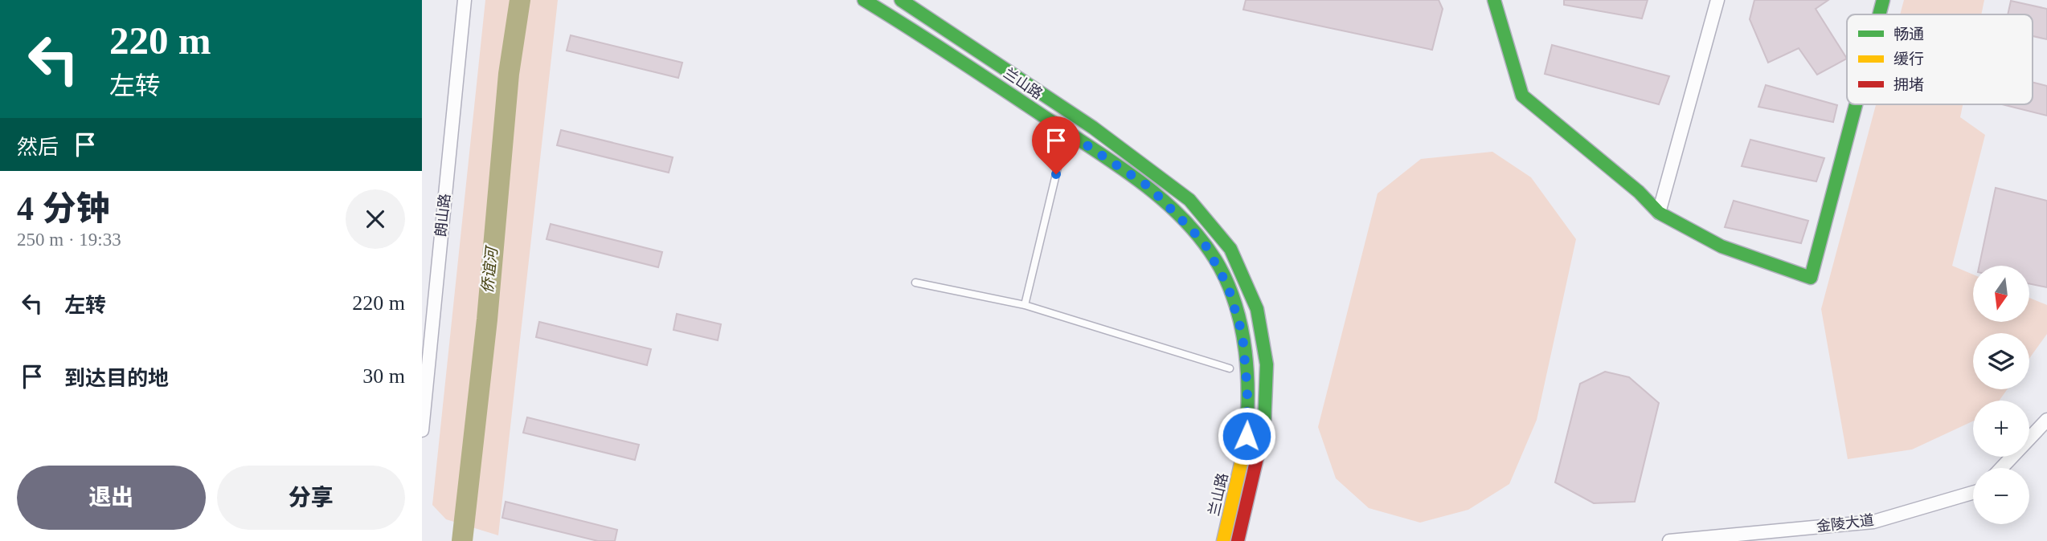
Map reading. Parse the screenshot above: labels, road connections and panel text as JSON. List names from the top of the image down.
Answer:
{
  "streets": {
    "street": ["兰山路", "朗山路", "金陵大道"]
  },
  "water": ["侨谊河"],
  "legend": ["畅通", "缓行", "拥堵"],
  "north": "bottom",
  "page": {
    "turn": ["220 m", "左转"],
    "then": "然后",
    "heading": ["4 分钟", "250 m · 19:33"],
    "map_buttons": ["+", "−"],
    "list": [
      {
        "name": "左转",
        "value": "220 m"
      },
      {
        "name": "到达目的地",
        "value": "30 m"
      }
    ],
    "buttons": ["退出", "分享"]
  }
}
